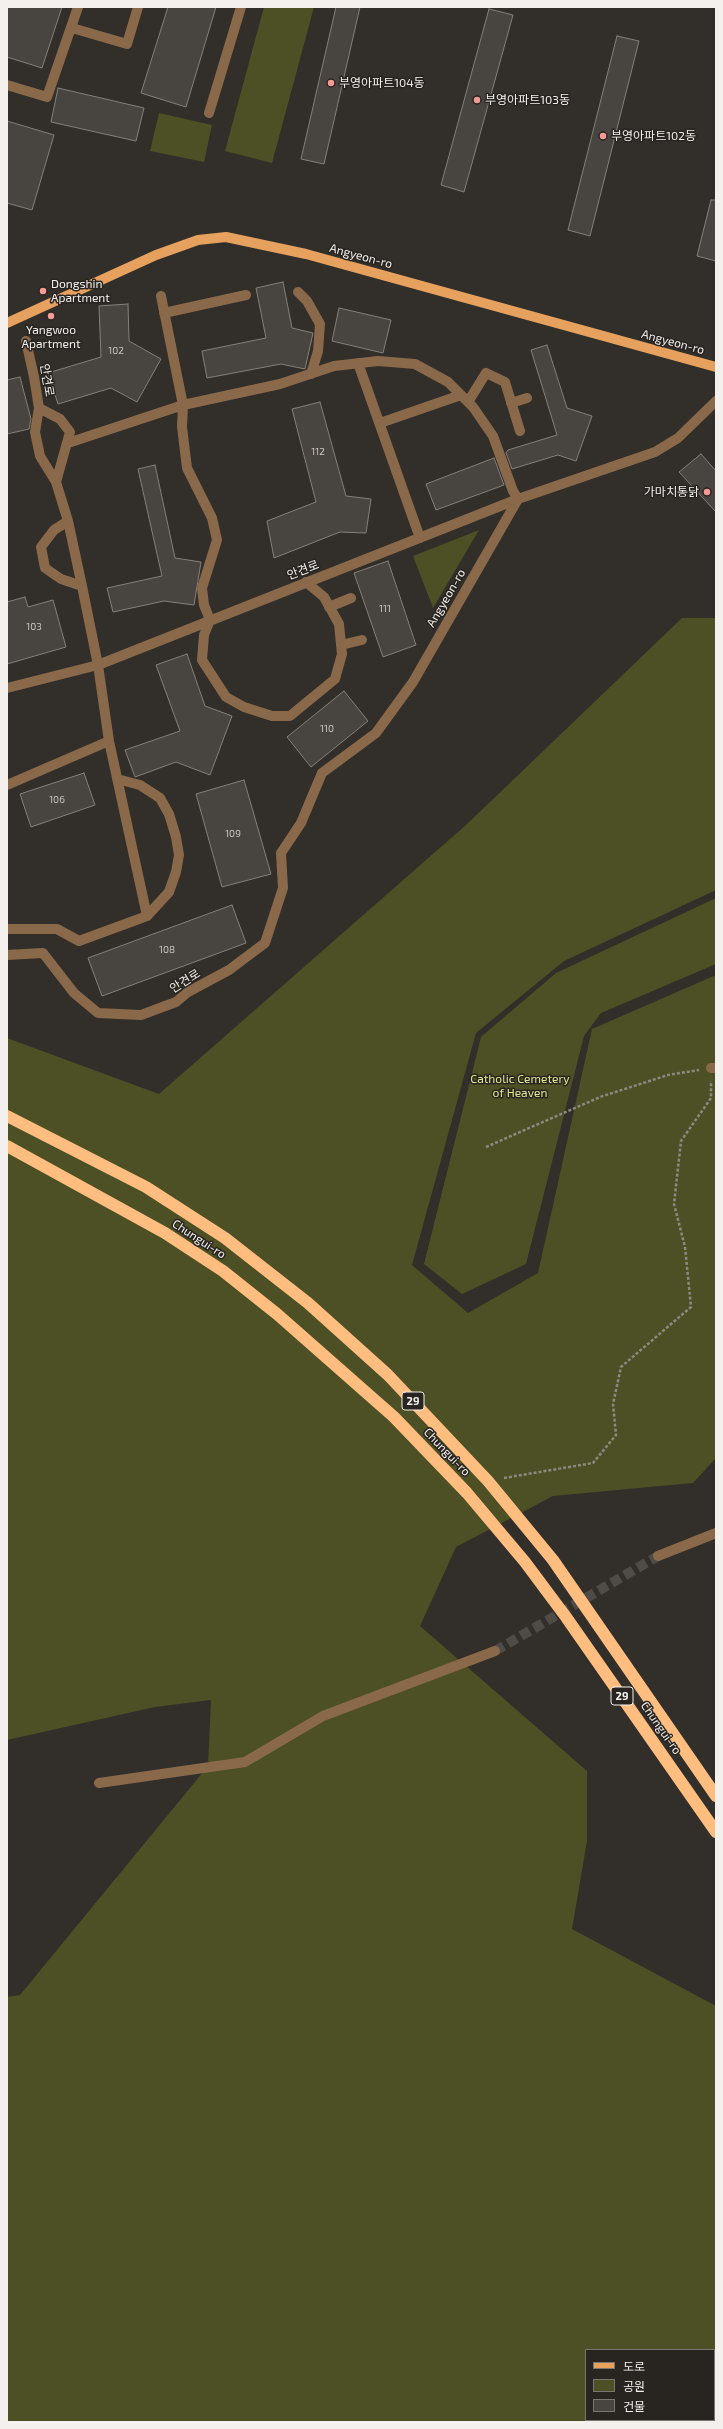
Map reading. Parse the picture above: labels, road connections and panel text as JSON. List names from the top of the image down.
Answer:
{
  "streets": {
    "highway": ["Chungui-ro", "29"],
    "main road": ["Angyeon-ro"],
    "street": ["안견로"]
  },
  "crossings": [
    ["Angyeon-ro", "안견로"]
  ],
  "parks": ["Catholic Cemetery of Heaven"],
  "places": [
    "부영아파트104동",
    "부영아파트103동",
    "부영아파트102동",
    "Dongshin Apartment",
    "Yangwoo Apartment",
    "가마치통닭"
  ],
  "house_numbers": [
    "102",
    "112",
    "111",
    "103",
    "110",
    "106",
    "109",
    "108"
  ],
  "legend": ["도로", "공원", "건물"]
}
